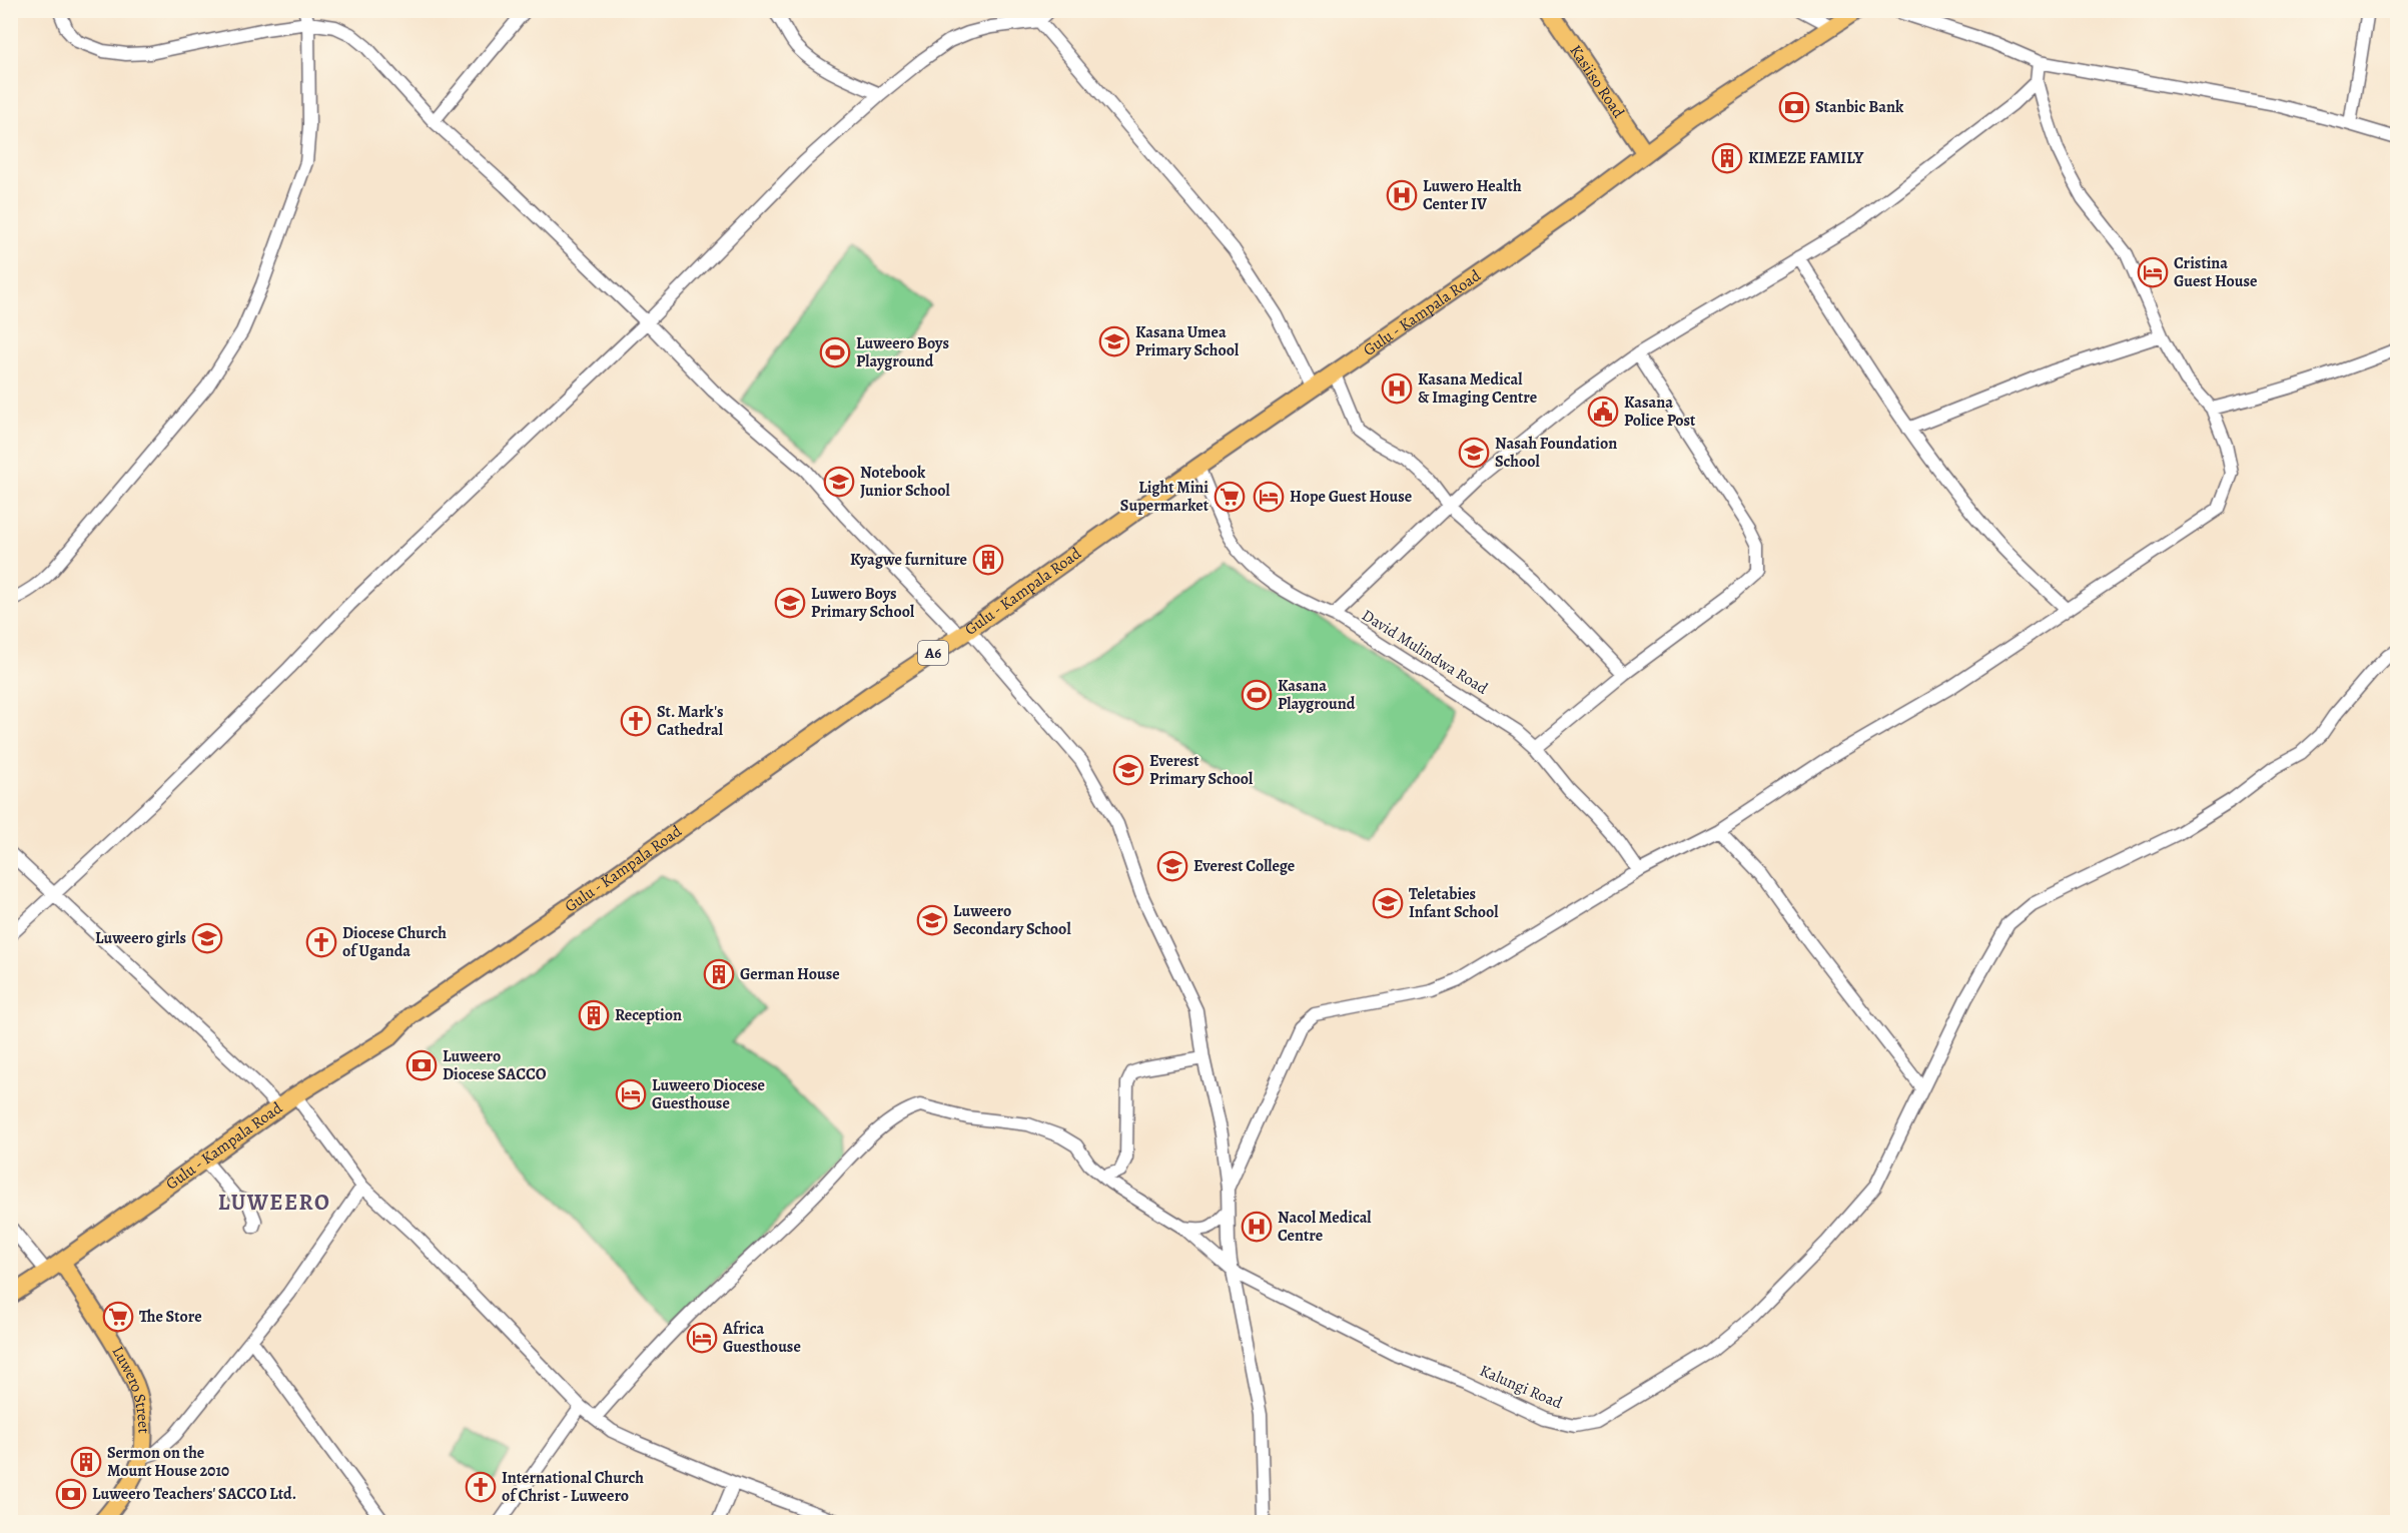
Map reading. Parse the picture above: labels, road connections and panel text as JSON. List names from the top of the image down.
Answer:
{
  "streets": {
    "main road": [
      "Kasiiso Road",
      "Gulu - Kampala Road",
      "A6",
      "Luwero Street"
    ],
    "street": ["David Mulindwa Road", "Kalungi Road"]
  },
  "crossings": [
    ["Kasiiso Road", "Gulu - Kampala Road"],
    ["Gulu - Kampala Road", "David Mulindwa Road"],
    ["Gulu - Kampala Road", "Luwero Street"]
  ],
  "districts": ["LUWEERO"],
  "places": {
    "bank": ["Stanbic Bank", "Luweero Diocese SACCO", "Luweero Teachers' SACCO Ltd."],
    "building": [
      "KIMEZE FAMILY",
      "Kyagwe furniture",
      "German House",
      "Reception",
      "Sermon on the Mount House 2010"
    ],
    "hospital": ["Luwero Health Center IV", "Kasana Medical & Imaging Centre", "Nacol Medical Centre"],
    "hotel": [
      "Cristina Guest House",
      "Hope Guest House",
      "Luweero Diocese Guesthouse",
      "Africa Guesthouse"
    ],
    "school or university": [
      "Kasana Umea Primary School",
      "Nasah Foundation School",
      "Notebook Junior School",
      "Luwero Boys Primary School",
      "Everest Primary School",
      "Everest College",
      "Teletabies Infant School",
      "Luweero Secondary School",
      "Luweero girls"
    ],
    "sports": ["Luweero Boys Playground", "Kasana Playground"],
    "public building": ["Kasana Police Post"],
    "supermarket": ["Light Mini Supermarket", "The Store"],
    "church": ["St. Mark's Cathedral", "Diocese Church of Uganda", "International Church of Christ - Luweero"]
  }
}
